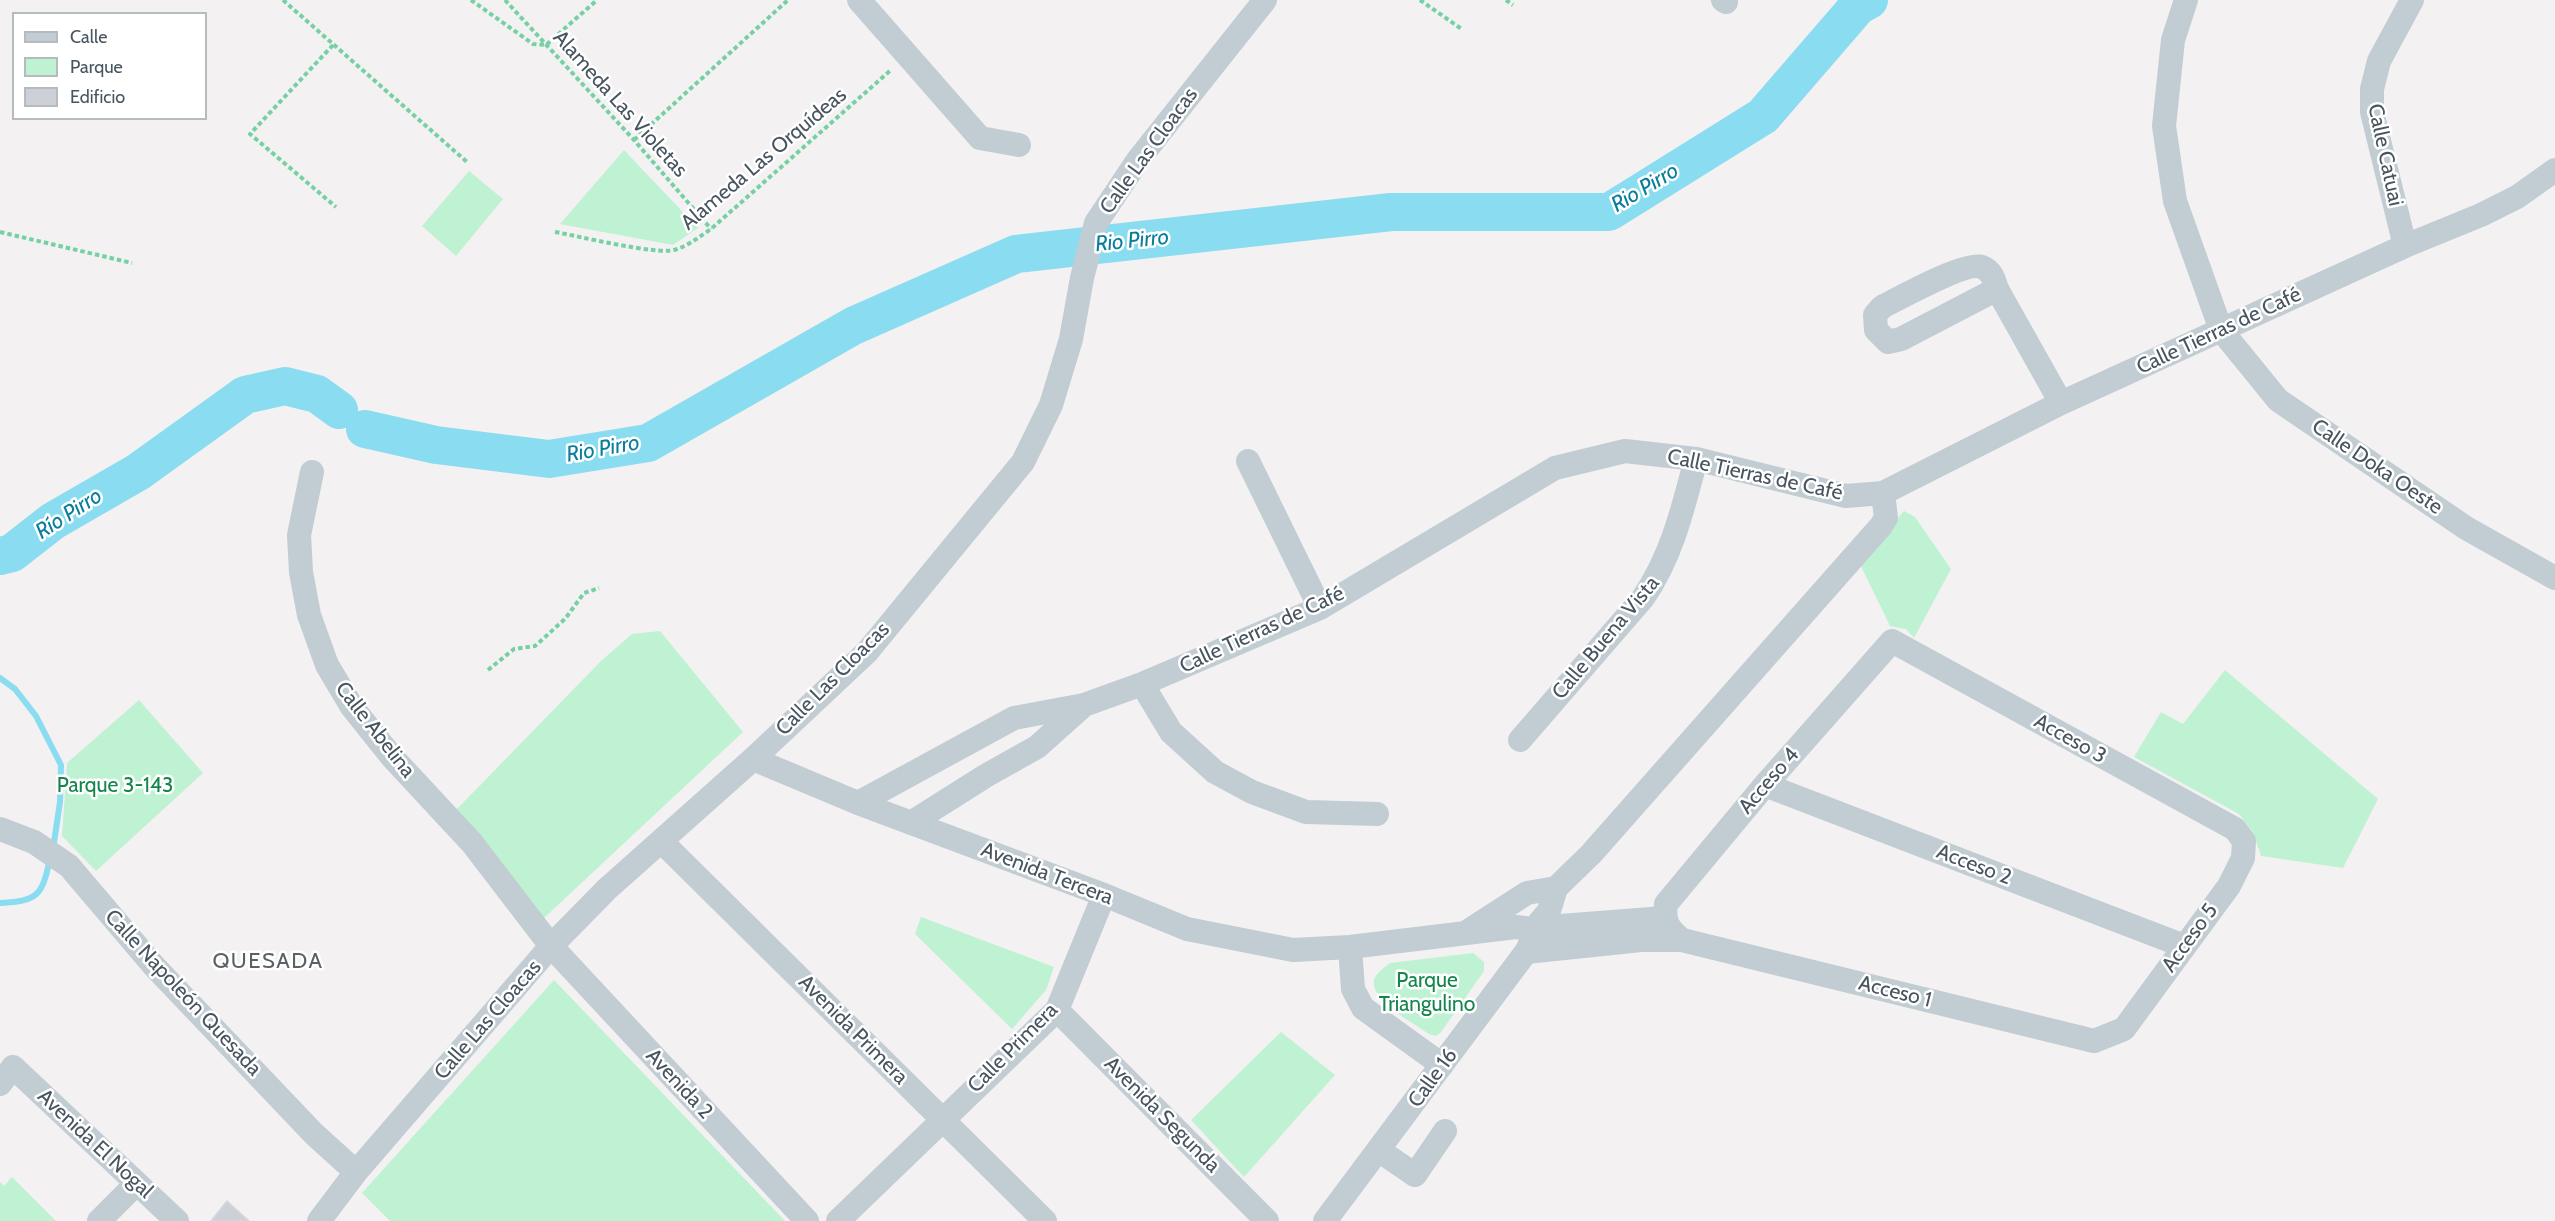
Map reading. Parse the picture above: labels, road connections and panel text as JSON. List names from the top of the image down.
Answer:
{
  "streets": {
    "street": [
      "Calle Las Cloacas",
      "Calle Catuai",
      "Calle Tierras de Café",
      "Calle Doka Oeste",
      "Calle Buena Vista",
      "Calle Abelina",
      "Acceso 3",
      "Acceso 4",
      "Acceso 2",
      "Avenida Tercera",
      "Acceso 5",
      "Acceso 1",
      "Calle Napoleón Quesada",
      "Avenida Primera",
      "Calle Primera",
      "Calle 16",
      "Avenida 2",
      "Avenida Segunda",
      "Avenida El Nogal"
    ],
    "path": ["Alameda Las Violetas", "Alameda Las Orquídeas"]
  },
  "crossings": [
    ["Alameda Las Violetas", "Alameda Las Orquídeas"],
    ["Calle Las Cloacas", "Calle Abelina"],
    ["Calle Las Cloacas", "Avenida Tercera"],
    ["Calle Las Cloacas", "Calle Napoleón Quesada"],
    ["Calle Las Cloacas", "Avenida Primera"],
    ["Calle Las Cloacas", "Avenida 2"],
    ["Calle Catuai", "Calle Tierras de Café"],
    ["Calle Tierras de Café", "Calle Doka Oeste"],
    ["Calle Tierras de Café", "Calle Buena Vista"],
    ["Calle Tierras de Café", "Avenida Tercera"],
    ["Calle Abelina", "Avenida 2"],
    ["Acceso 3", "Acceso 4"],
    ["Acceso 3", "Acceso 5"],
    ["Acceso 4", "Acceso 2"],
    ["Acceso 4", "Acceso 1"],
    ["Acceso 2", "Acceso 5"],
    ["Avenida Tercera", "Acceso 1"],
    ["Avenida Tercera", "Calle Primera"],
    ["Avenida Tercera", "Calle 16"],
    ["Acceso 5", "Acceso 1"],
    ["Acceso 1", "Calle 16"],
    ["Avenida Primera", "Calle Primera"],
    ["Calle Primera", "Avenida Segunda"]
  ],
  "districts": ["QUESADA"],
  "water": ["Rio Pirro", "Río Pirro"],
  "parks": ["Parque 3-143", "Parque Triangulino"],
  "legend": ["Calle", "Parque", "Edificio"]
}
